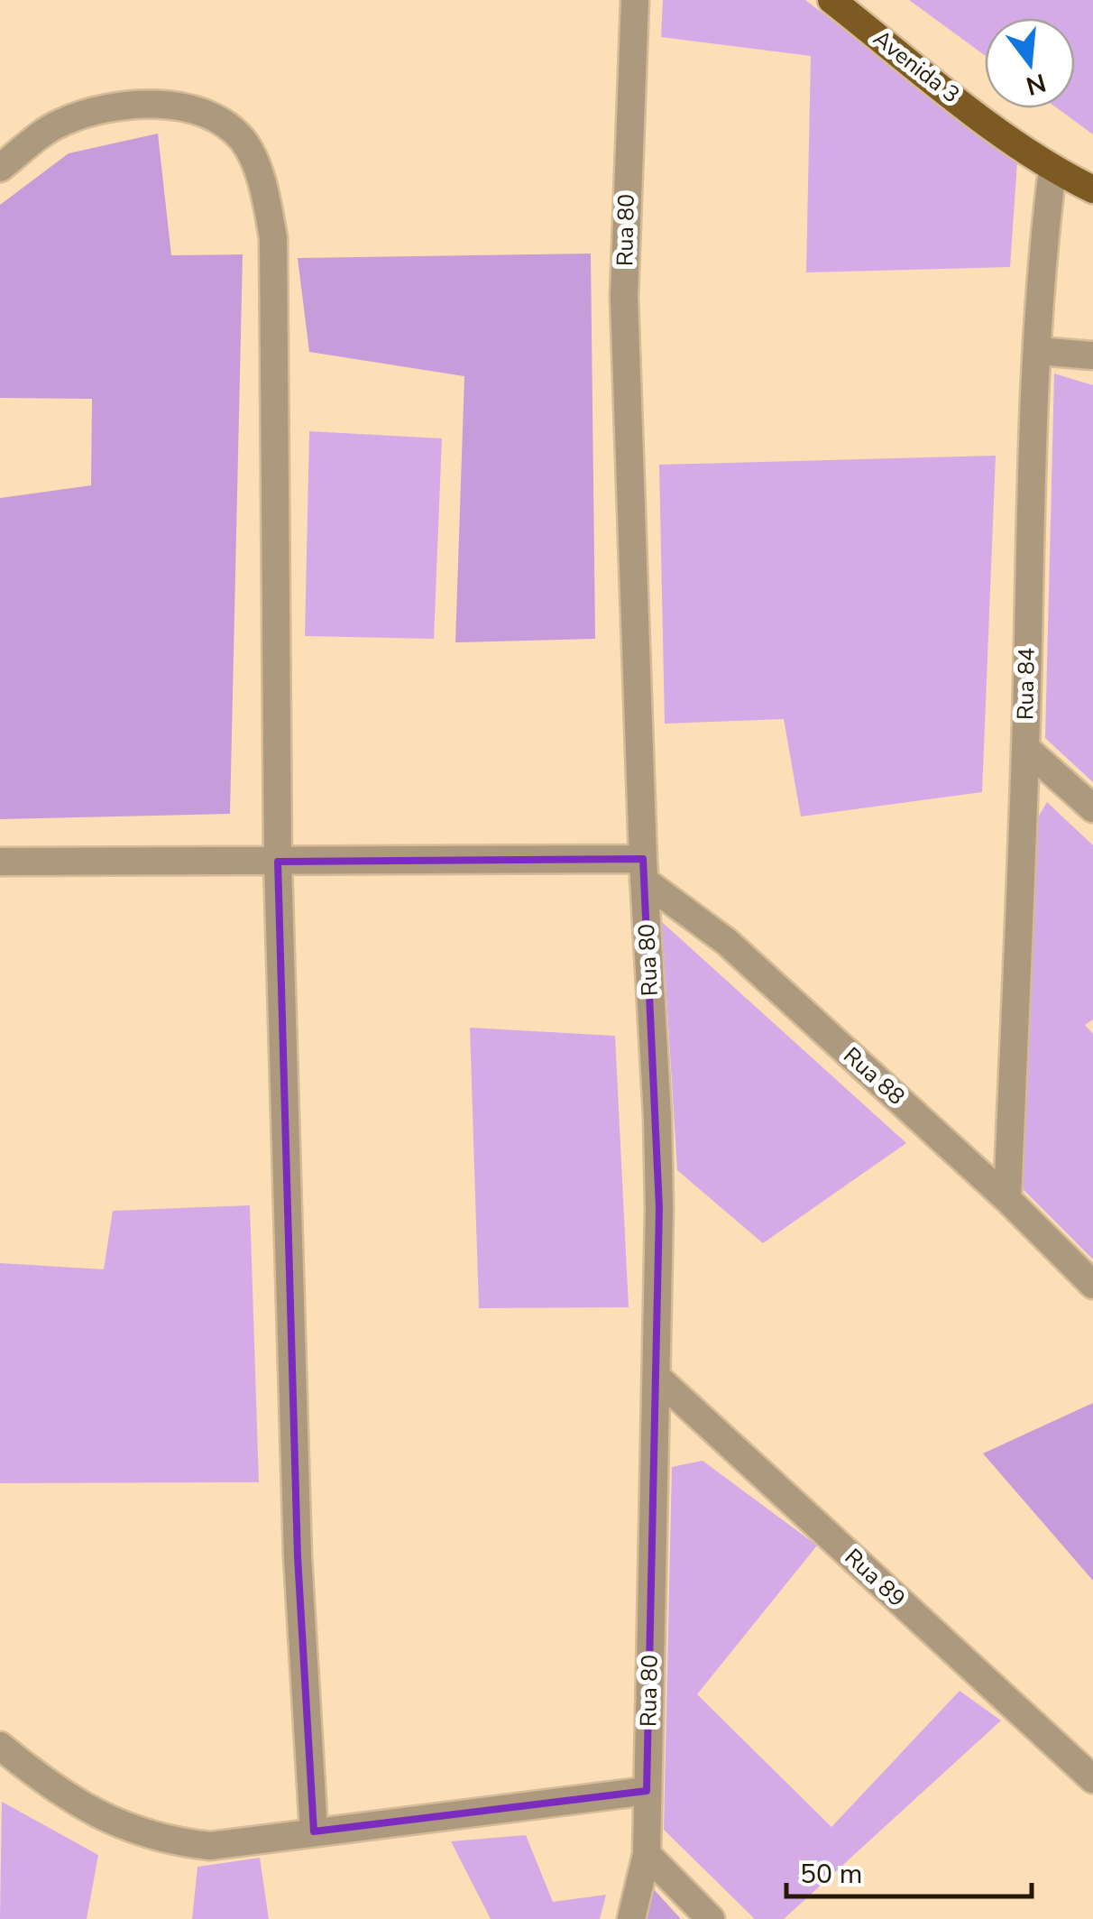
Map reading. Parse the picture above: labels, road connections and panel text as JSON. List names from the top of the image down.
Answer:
{
  "streets": {
    "main road": ["Avenida 3"],
    "street": [
      "Rua 80",
      "Rua 84",
      "Rua 88",
      "Rua 89"
    ]
  },
  "crossings": [
    ["Avenida 3", "Rua 84"],
    ["Rua 80", "Rua 88"],
    ["Rua 80", "Rua 89"],
    ["Rua 84", "Rua 88"]
  ],
  "scale_bar": "50 m",
  "north": "bottom"
}
